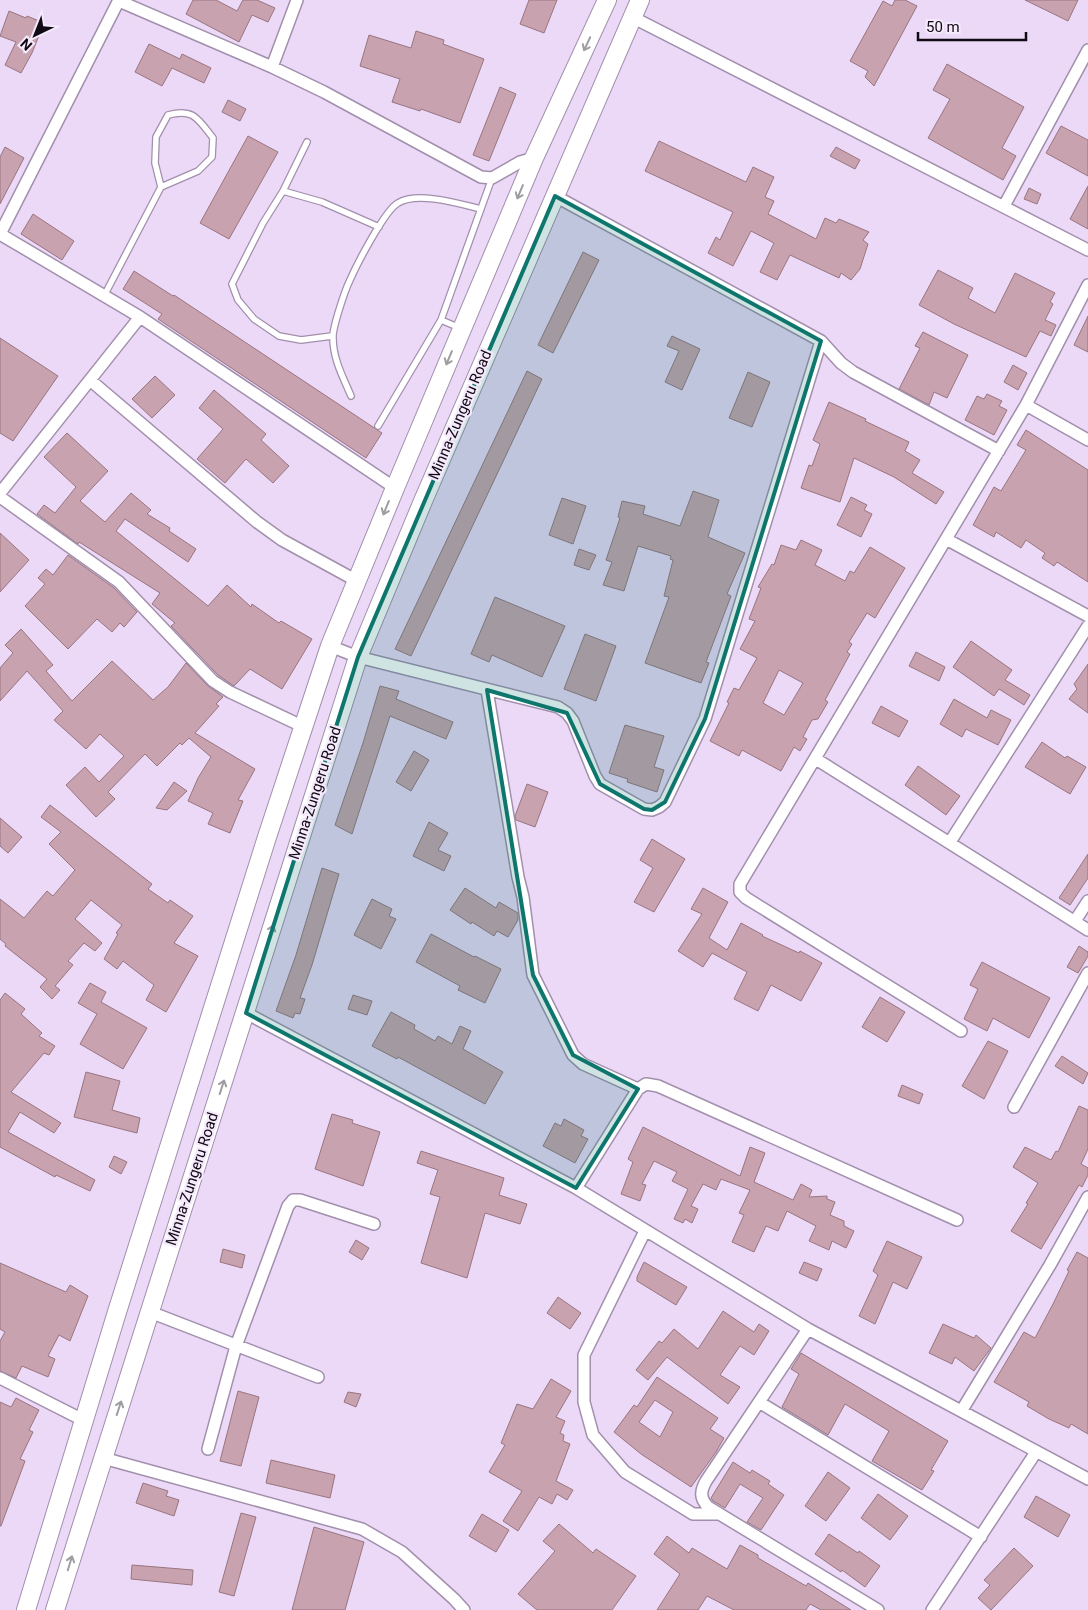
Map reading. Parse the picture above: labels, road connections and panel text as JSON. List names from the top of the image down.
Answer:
{
  "streets": {
    "main road": ["Minna-Zungeru Road"]
  },
  "scale_bar": "50 m",
  "north": "bottom left"
}
